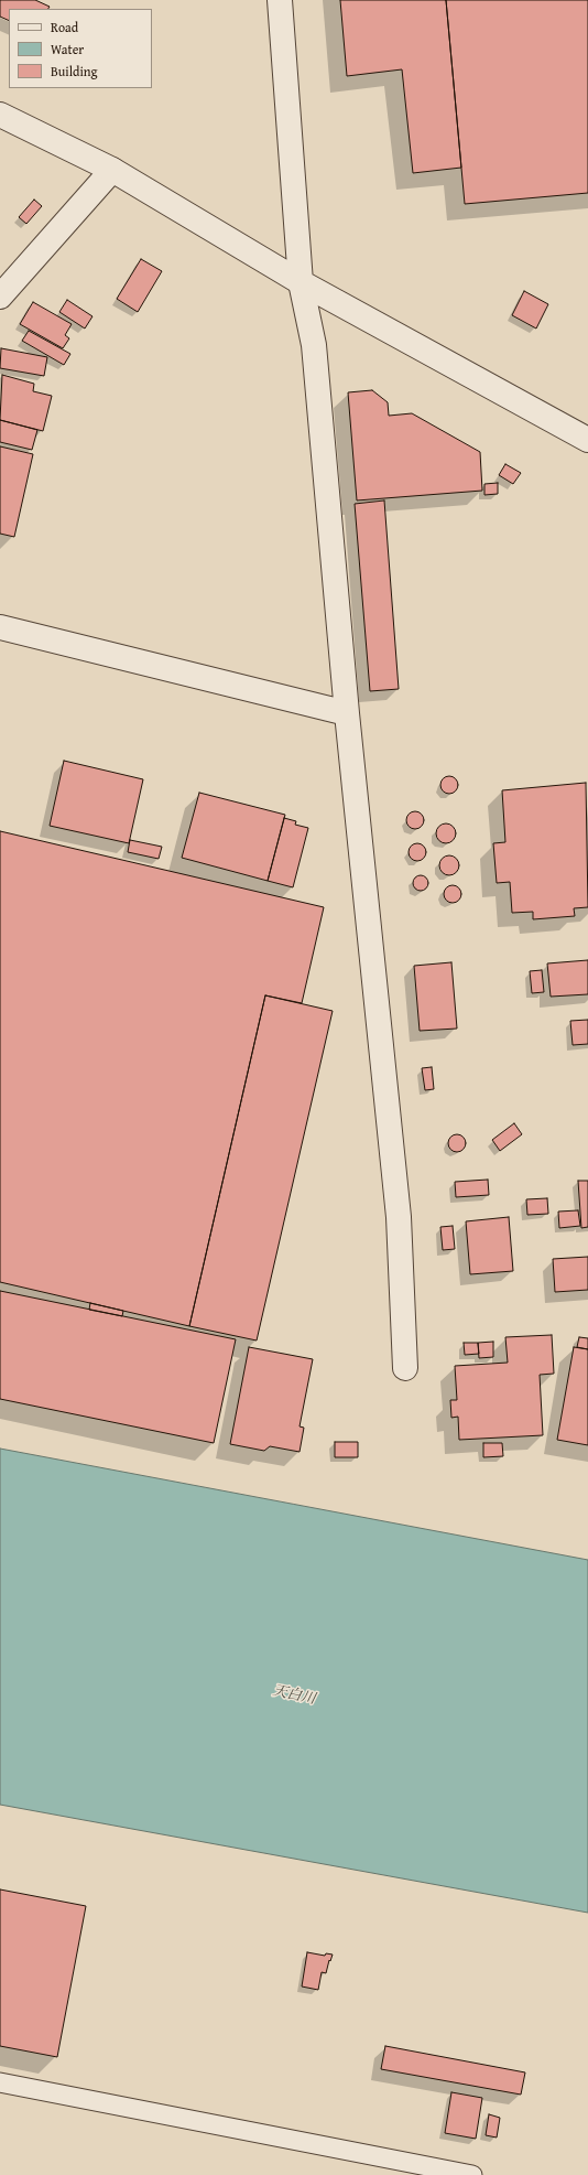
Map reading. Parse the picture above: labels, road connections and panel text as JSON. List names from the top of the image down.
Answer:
{
  "water": ["天白川"],
  "legend": ["Road", "Water", "Building"]
}
